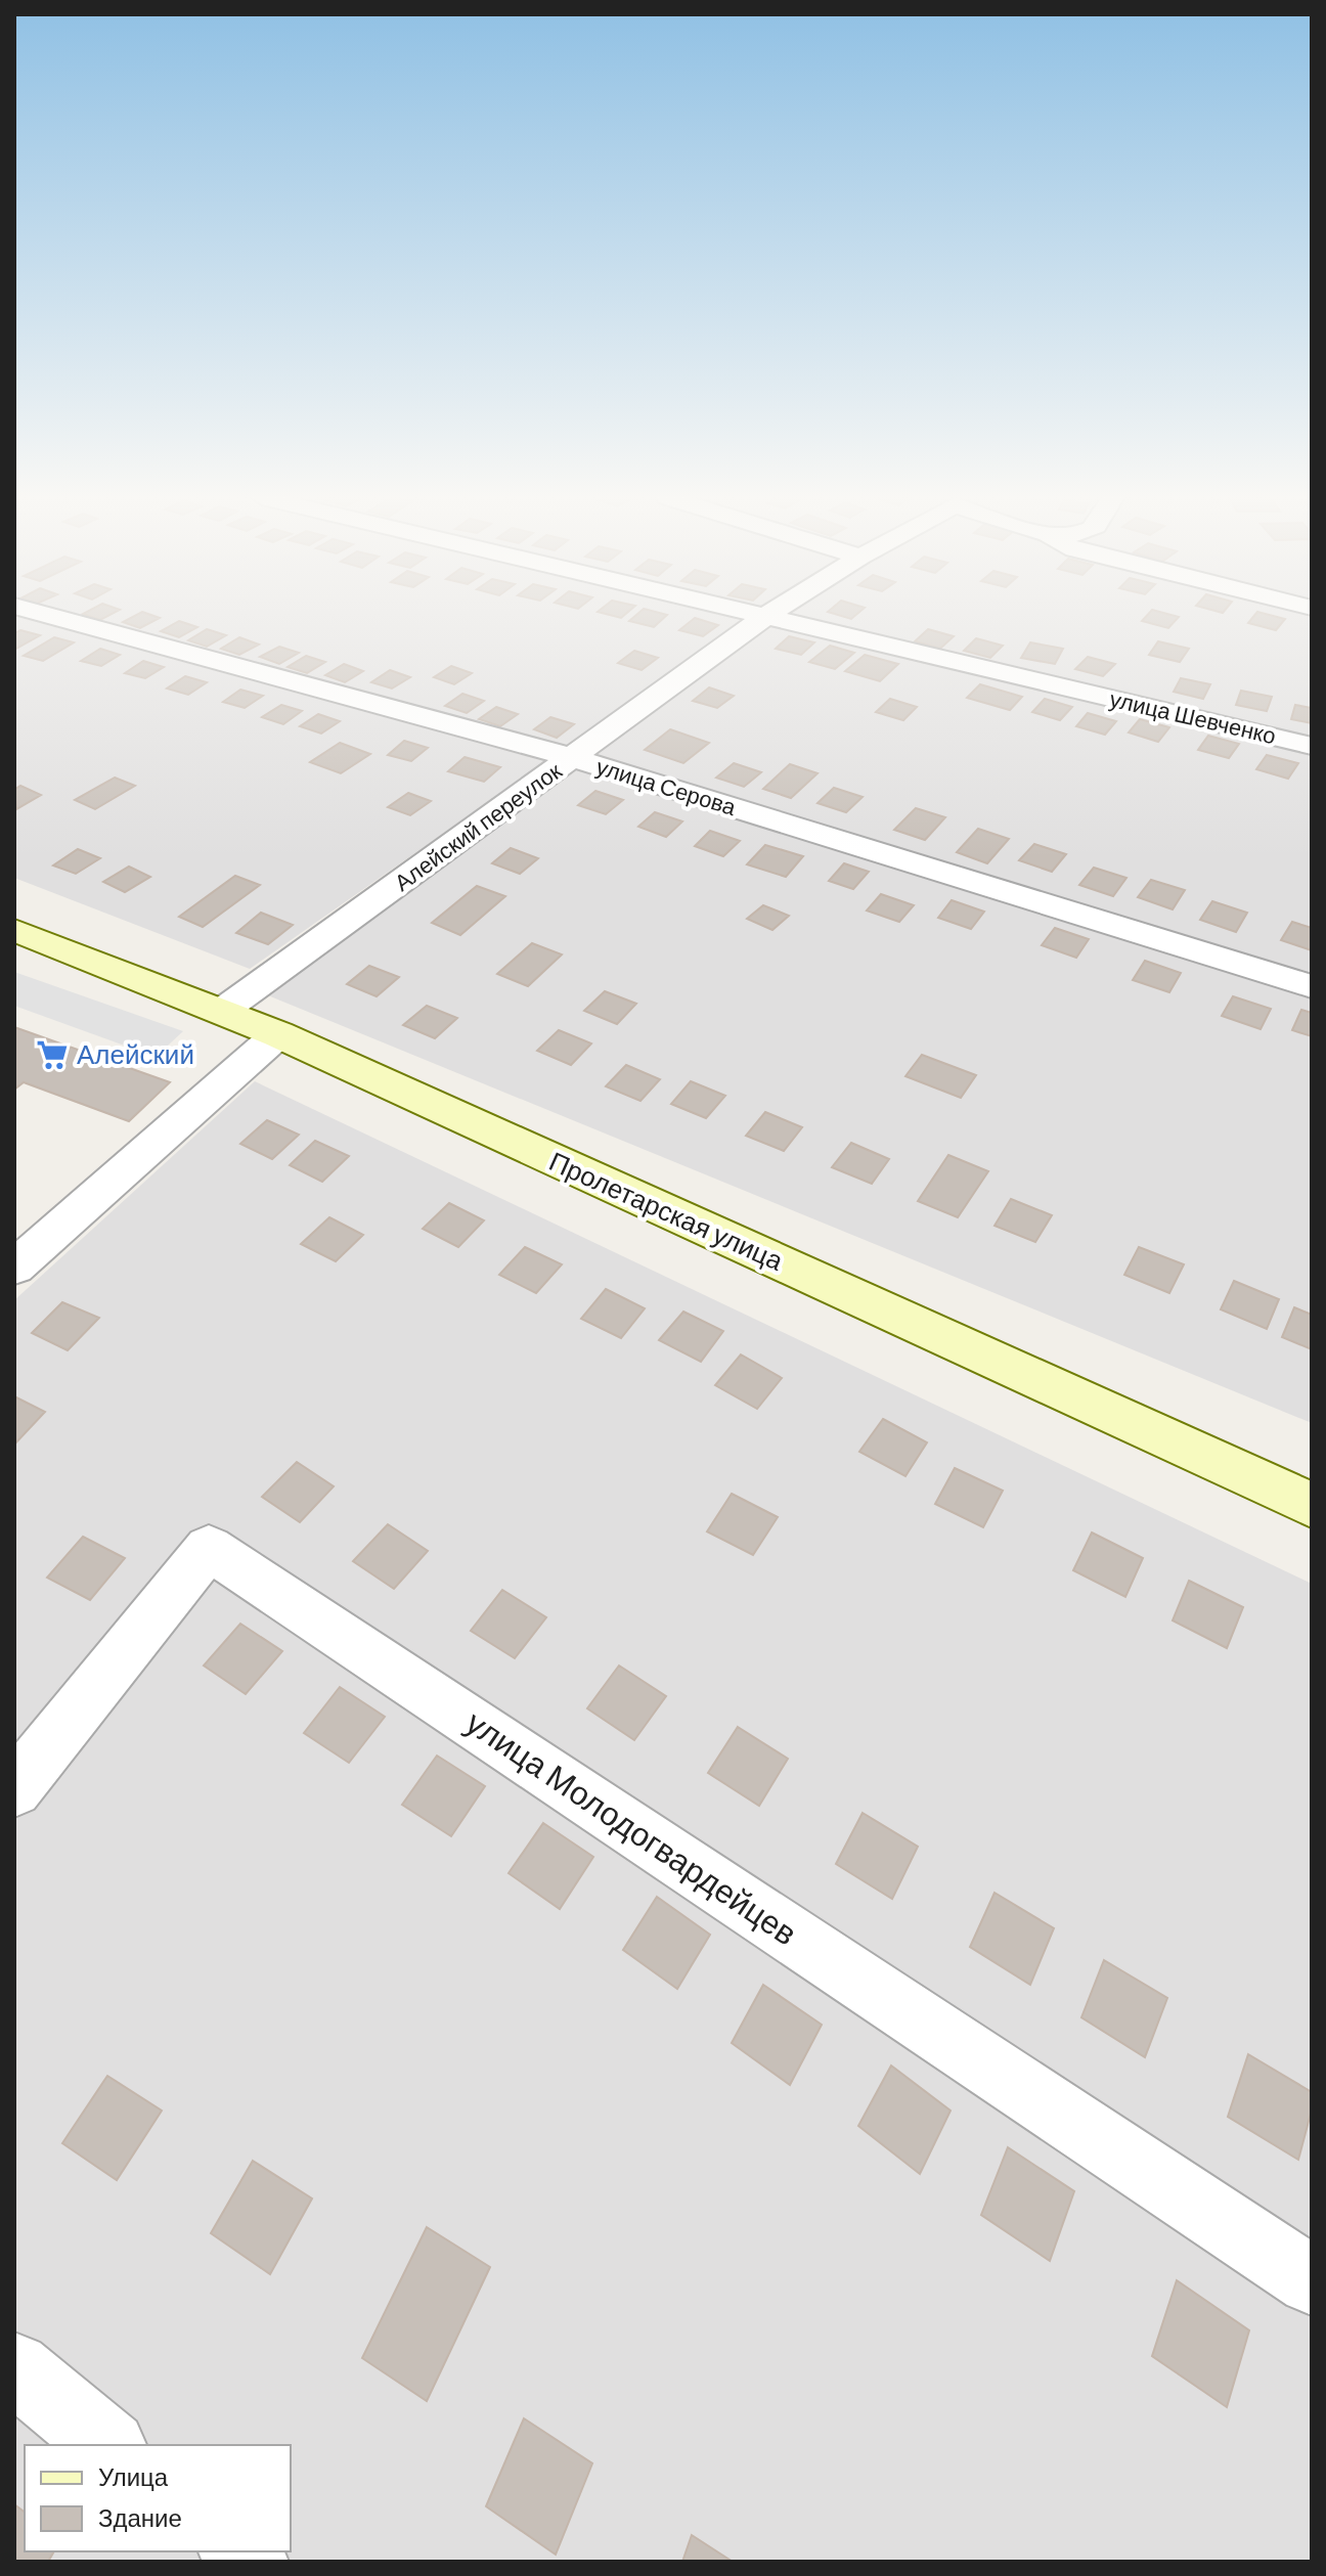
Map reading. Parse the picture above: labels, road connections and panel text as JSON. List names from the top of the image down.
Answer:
{
  "streets": {
    "main road": ["Пролетарская улица"],
    "street": [
      "улица Шевченко",
      "улица Серова",
      "Алейский переулок",
      "улица Молодогвардейцев"
    ]
  },
  "crossings": [
    ["улица Серова", "Алейский переулок"],
    ["Алейский переулок", "Пролетарская улица"]
  ],
  "places": {
    "supermarket": ["Алейский"]
  },
  "legend": ["Улица", "Здание"]
}
